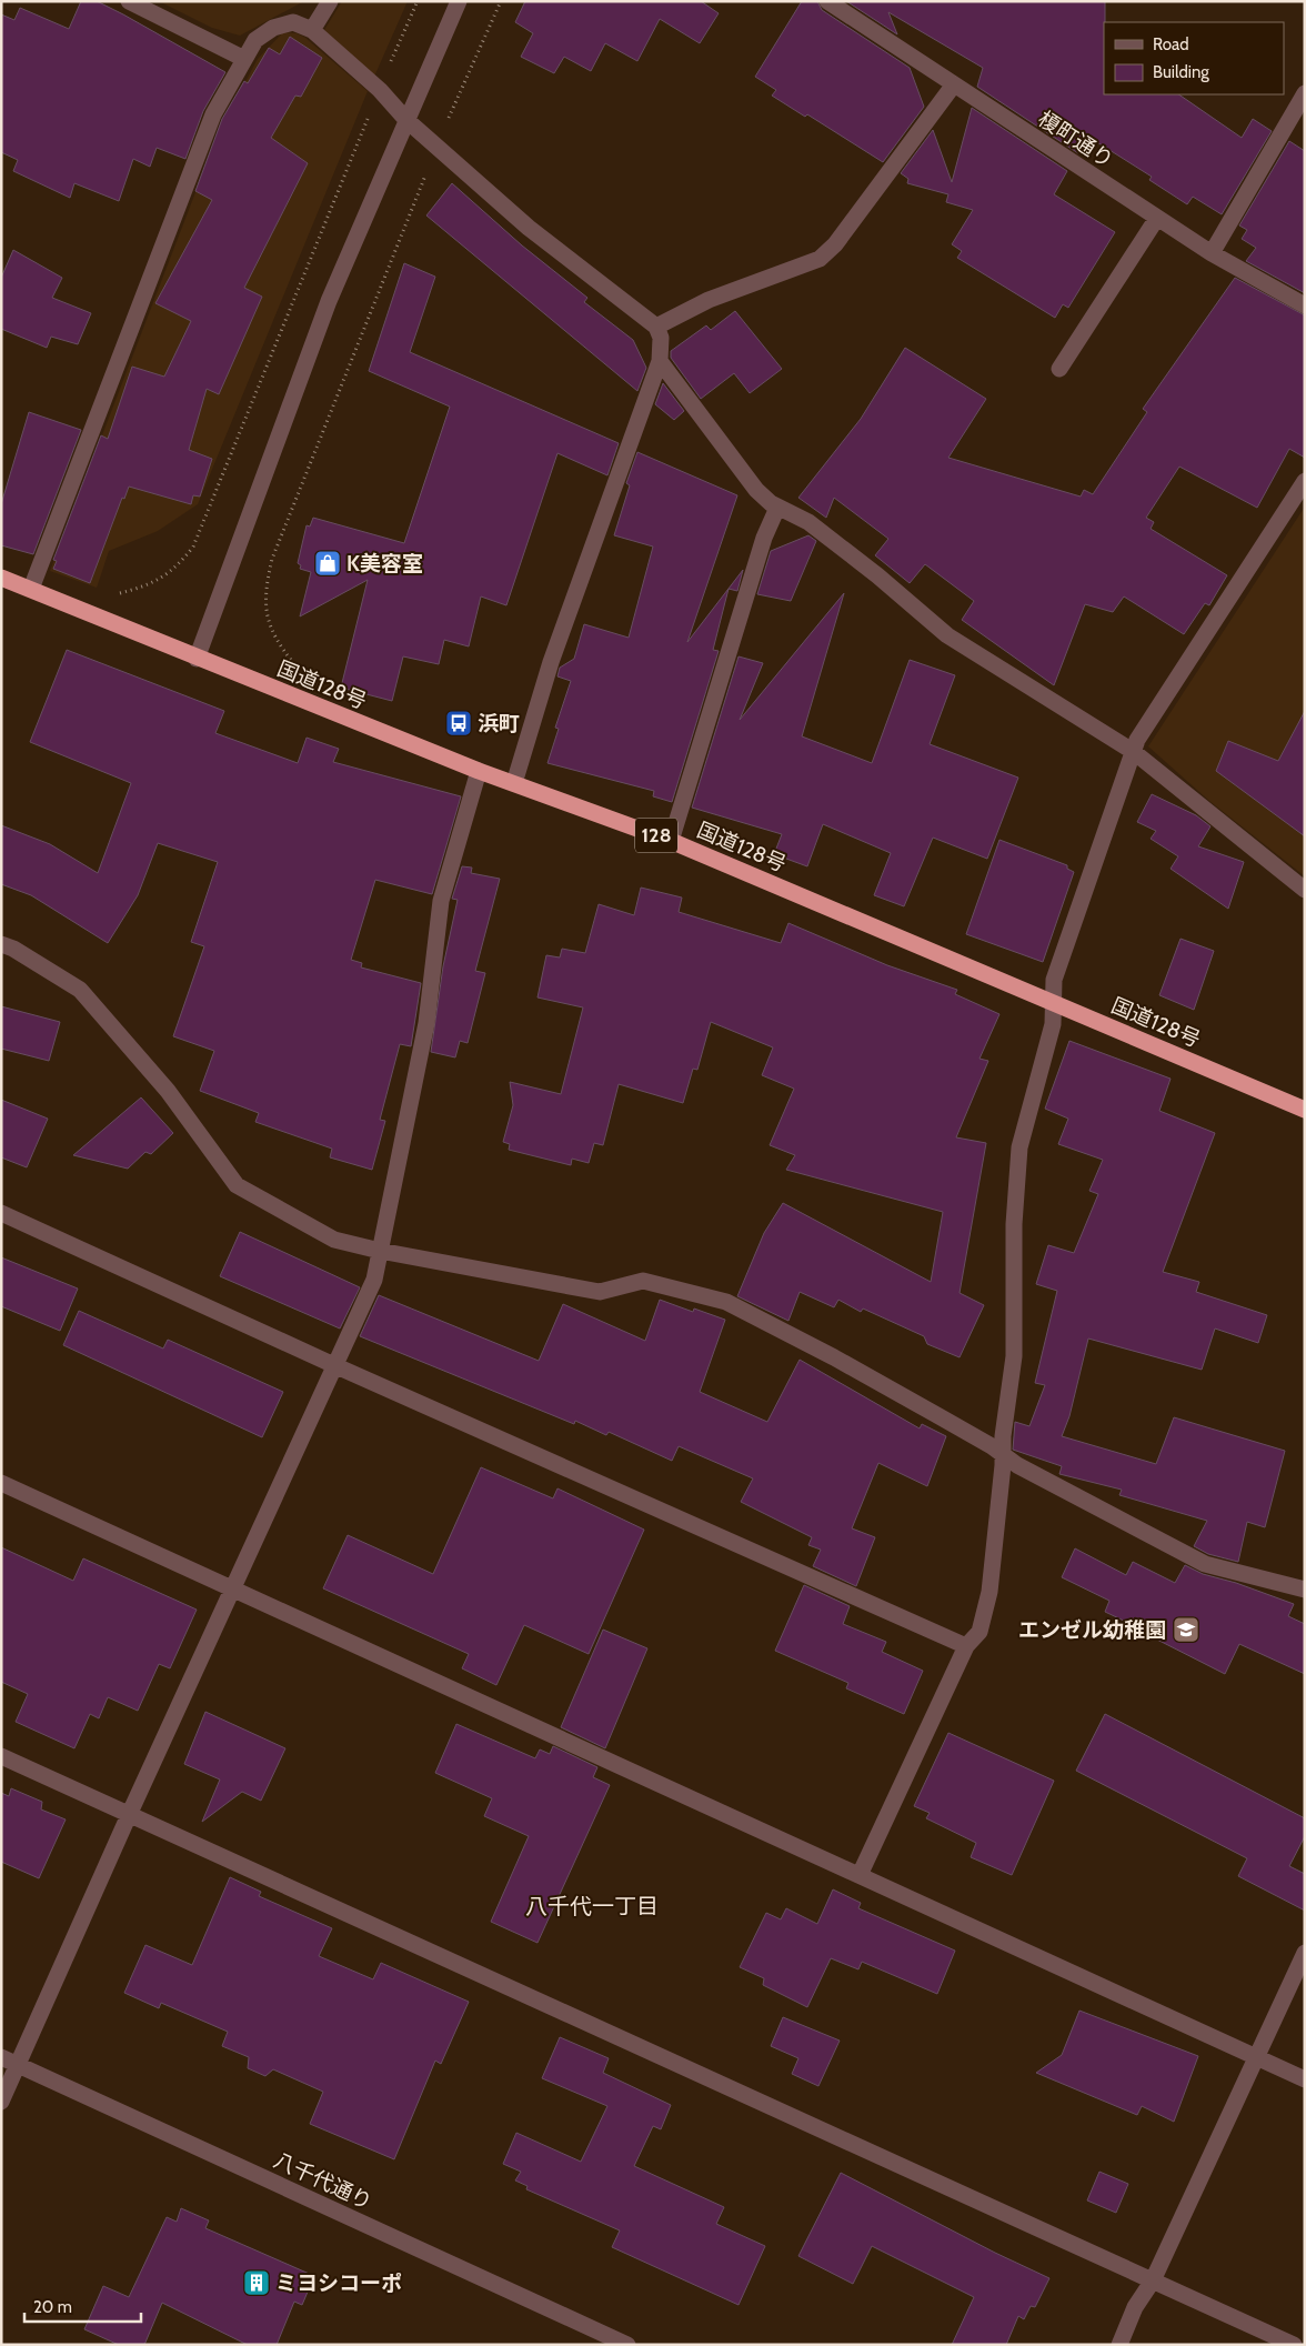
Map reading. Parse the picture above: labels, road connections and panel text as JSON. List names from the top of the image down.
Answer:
{
  "streets": {
    "highway": ["国道128号", "128"],
    "street": ["榎町通り", "八千代通り"]
  },
  "districts": ["八千代一丁目"],
  "places": {
    "shop": ["K美容室"],
    "bus stop": ["浜町"],
    "school or university": ["エンゼル幼稚園"],
    "building": ["ミヨシコーポ"]
  },
  "legend": ["Road", "Building"],
  "scale_bar": "20 m"
}
